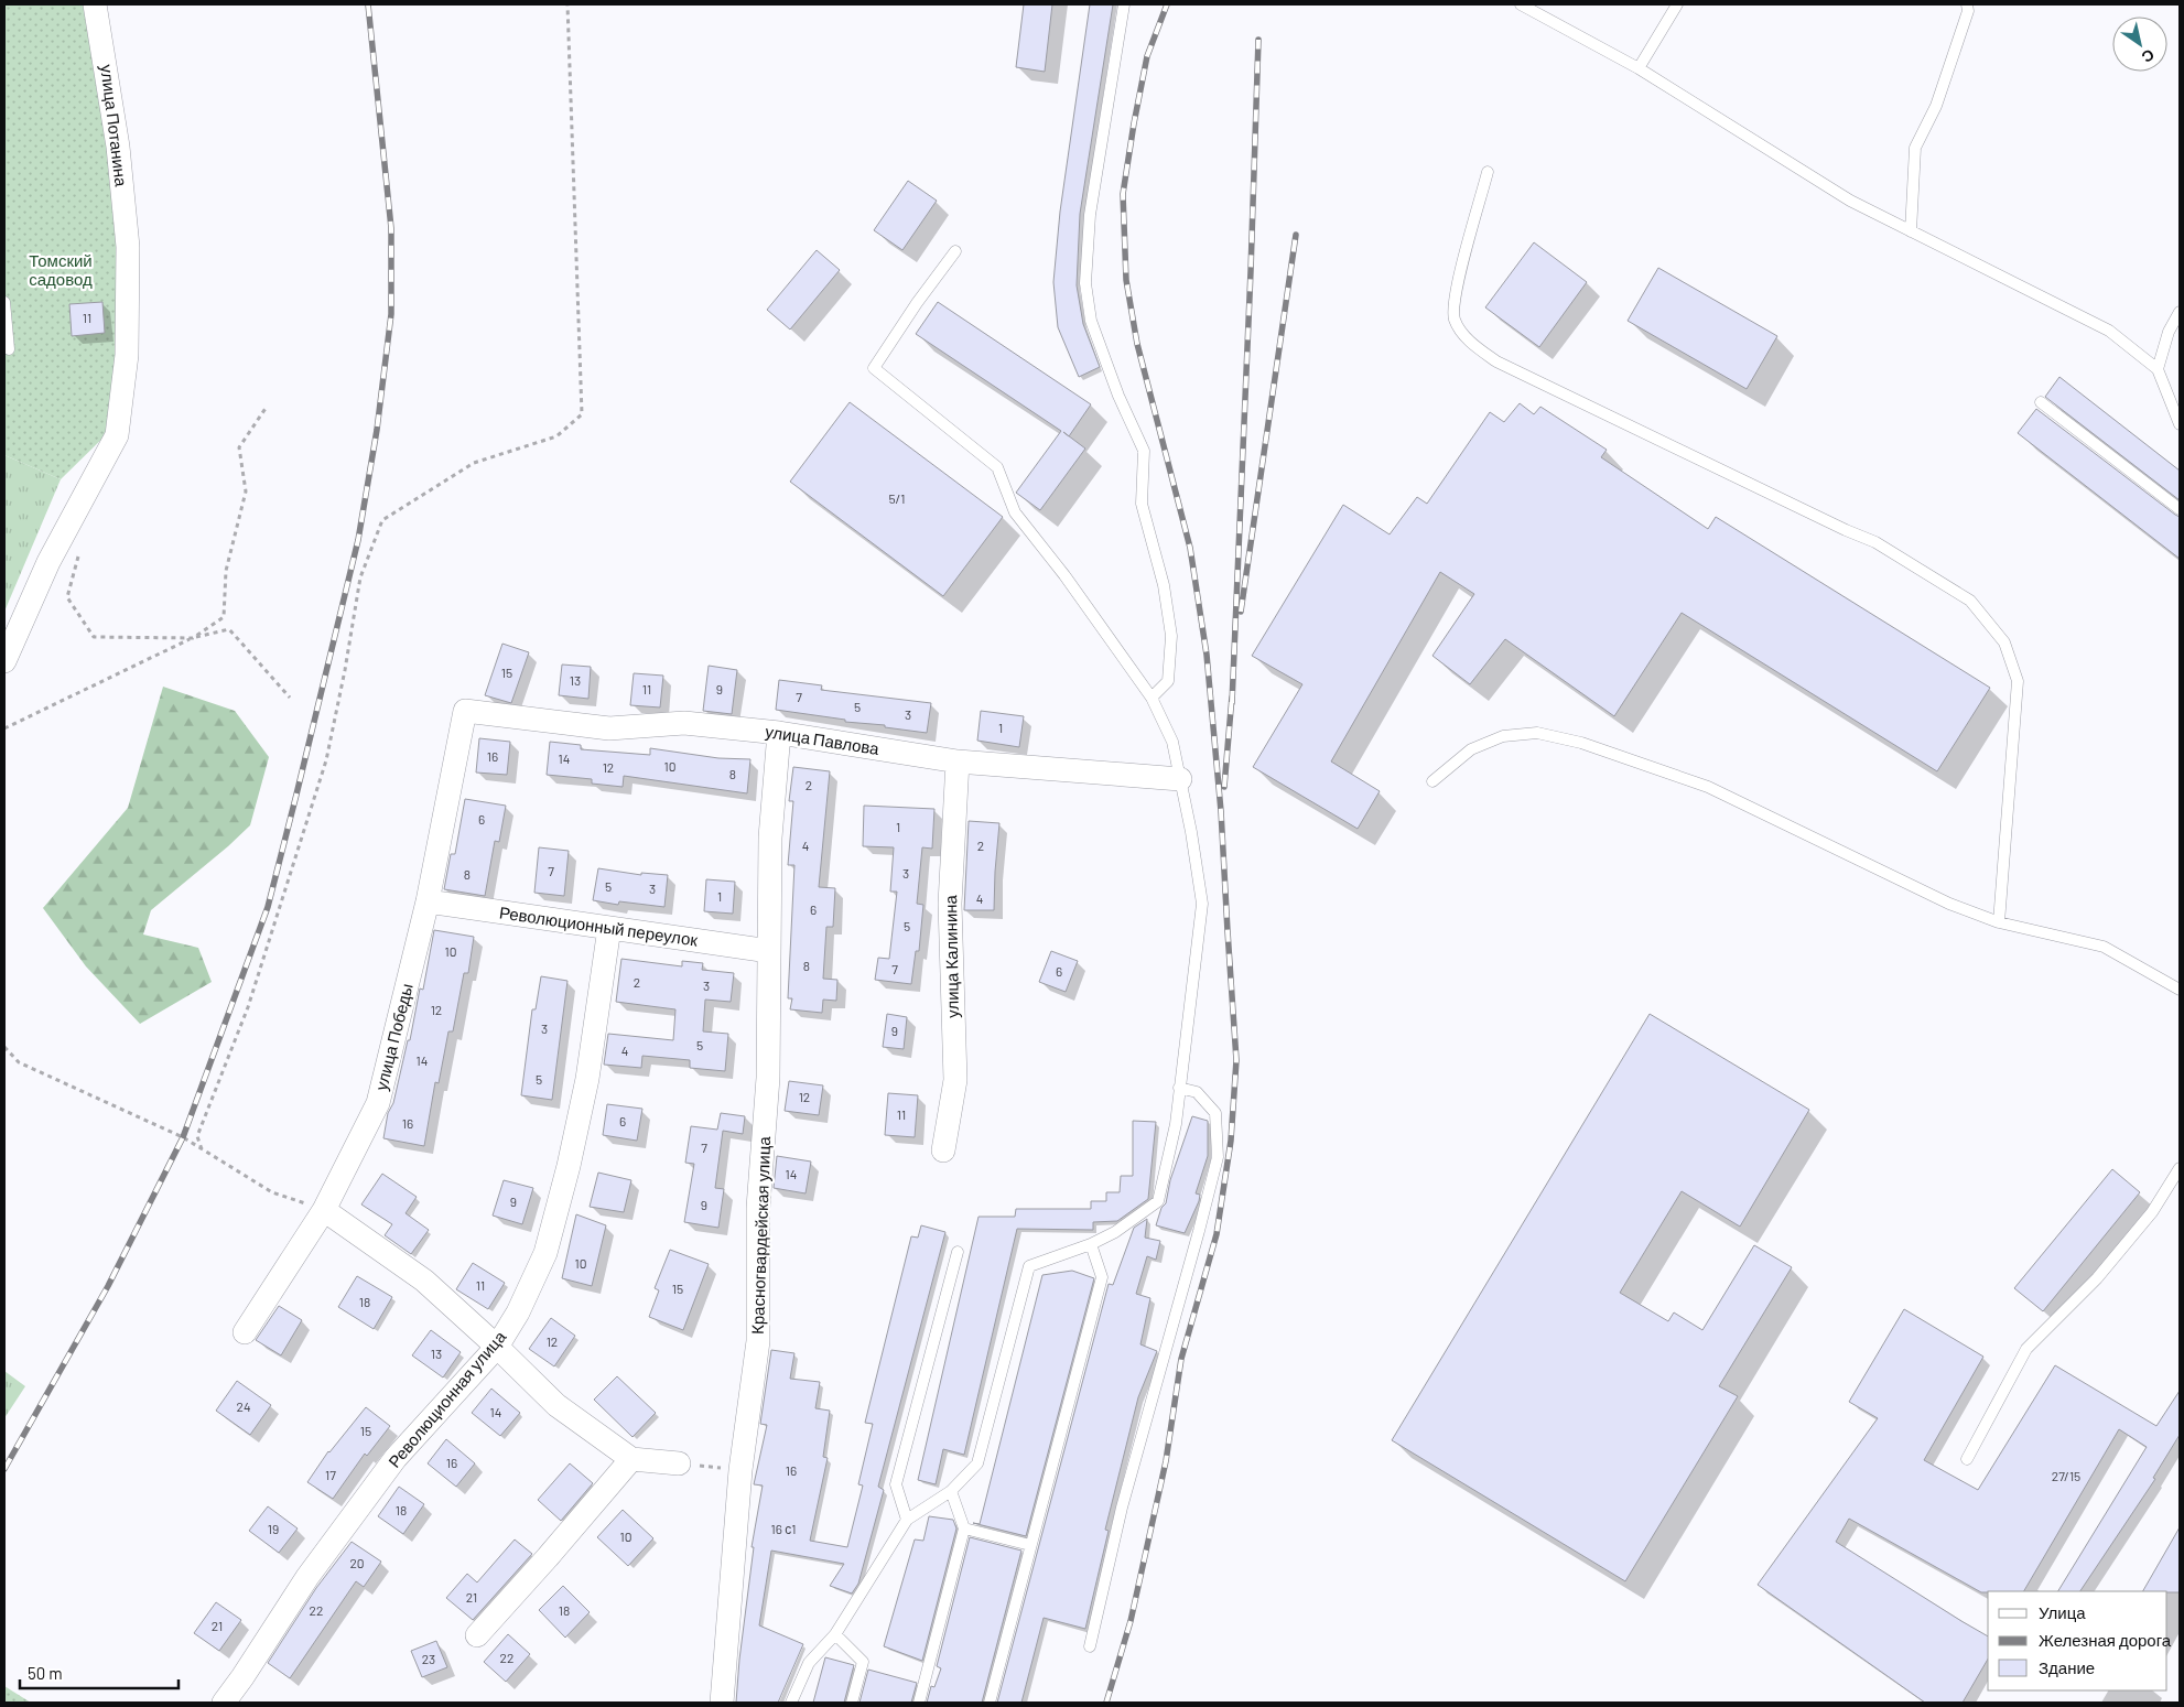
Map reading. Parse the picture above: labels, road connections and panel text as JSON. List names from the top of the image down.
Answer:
{
  "streets": {
    "street": [
      "улица Потанина",
      "улица Павлова",
      "Революционный переулок",
      "улица Калинина",
      "улица Победы",
      "Красногвардейская улица",
      "Революционная улица"
    ]
  },
  "crossings": [
    ["улица Павлова", "улица Калинина"],
    ["улица Павлова", "улица Победы"],
    ["улица Павлова", "Красногвардейская улица"],
    ["Революционный переулок", "улица Победы"],
    ["Революционный переулок", "Красногвардейская улица"],
    ["Революционный переулок", "Революционная улица"]
  ],
  "parks": ["Томский садовод"],
  "house_numbers": [
    "11",
    "5/1",
    "15",
    "13",
    "11",
    "9",
    "7",
    "5",
    "3",
    "1",
    "16",
    "14",
    "10",
    "12",
    "8",
    "2",
    "6",
    "1",
    "4",
    "2",
    "7",
    "3",
    "8",
    "5",
    "3",
    "1",
    "4",
    "6",
    "5",
    "10",
    "8",
    "7",
    "6",
    "2",
    "3",
    "12",
    "3",
    "9",
    "5",
    "4",
    "14",
    "5",
    "12",
    "11",
    "6",
    "16",
    "7",
    "14",
    "9",
    "9",
    "10",
    "11",
    "15",
    "18",
    "12",
    "13",
    "24",
    "14",
    "15",
    "16",
    "16",
    "17",
    "27/15",
    "18",
    "19",
    "16 с1",
    "10",
    "20",
    "21",
    "22",
    "18",
    "21",
    "22",
    "23"
  ],
  "legend": ["Улица", "Железная дорога", "Здание"],
  "scale_bar": "50 m",
  "north": "bottom right"
}
